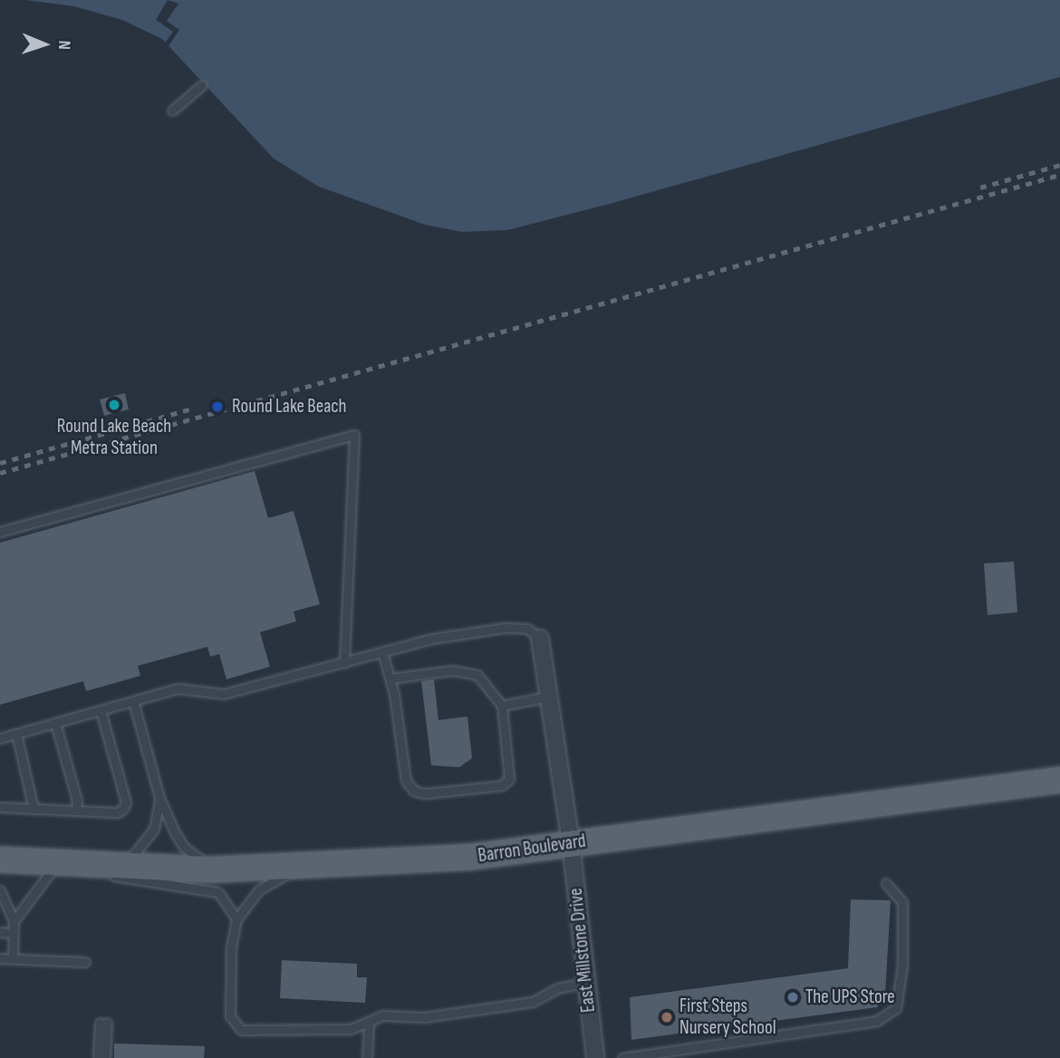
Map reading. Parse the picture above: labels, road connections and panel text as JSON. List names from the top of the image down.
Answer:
{
  "streets": {
    "main road": ["Barron Boulevard"],
    "street": ["East Millstone Drive"]
  },
  "crossings": [
    ["Barron Boulevard", "East Millstone Drive"]
  ],
  "places": [
    "Round Lake Beach Metra Station",
    "Round Lake Beach",
    "The UPS Store",
    "First Steps Nursery School"
  ],
  "north": "right"
}
